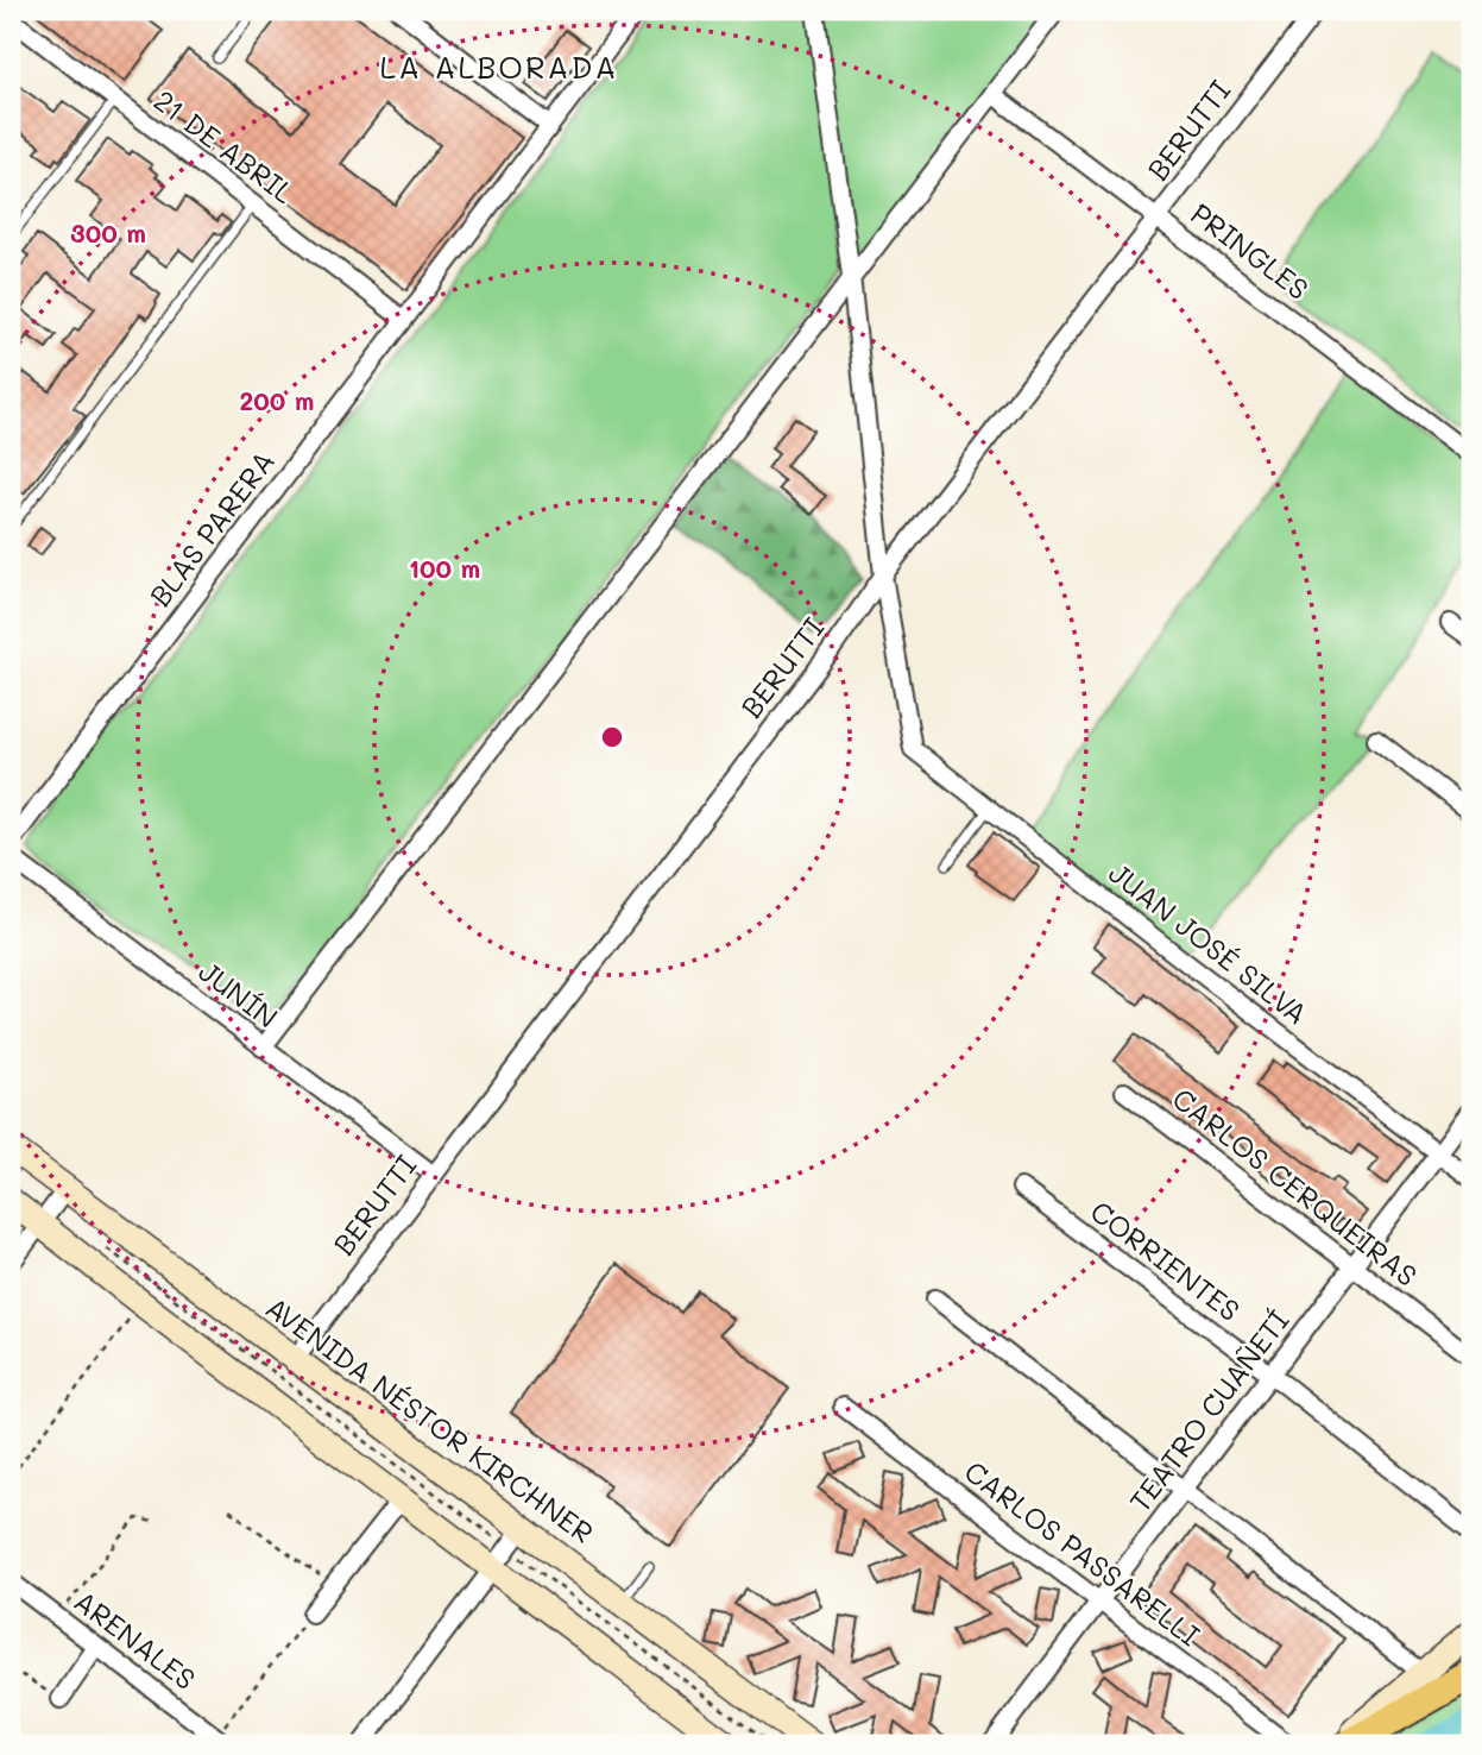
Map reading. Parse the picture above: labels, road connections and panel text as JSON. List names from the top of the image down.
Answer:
{
  "streets": {
    "main road": ["AVENIDA NÉSTOR KIRCHNER"],
    "street": [
      "BERUTTI",
      "21 DE ABRIL",
      "PRINGLES",
      "BLAS PARERA",
      "JUAN JOSÉ SILVA",
      "JUNÍN",
      "CARLOS CERQUEIRAS",
      "CORRIENTES",
      "TEATRO CUAÑETÍ",
      "CARLOS PASSARELLI",
      "ARENALES"
    ]
  },
  "crossings": [
    ["BERUTTI", "PRINGLES"],
    ["BERUTTI", "JUAN JOSÉ SILVA"],
    ["BERUTTI", "JUNÍN"],
    ["BERUTTI", "AVENIDA NÉSTOR KIRCHNER"],
    ["21 DE ABRIL", "BLAS PARERA"],
    ["JUAN JOSÉ SILVA", "TEATRO CUAÑETÍ"],
    ["CARLOS CERQUEIRAS", "TEATRO CUAÑETÍ"],
    ["CORRIENTES", "TEATRO CUAÑETÍ"],
    ["TEATRO CUAÑETÍ", "CARLOS PASSARELLI"]
  ],
  "districts": ["LA ALBORADA"],
  "rings": ["300 m", "200 m", "100 m"]
}
